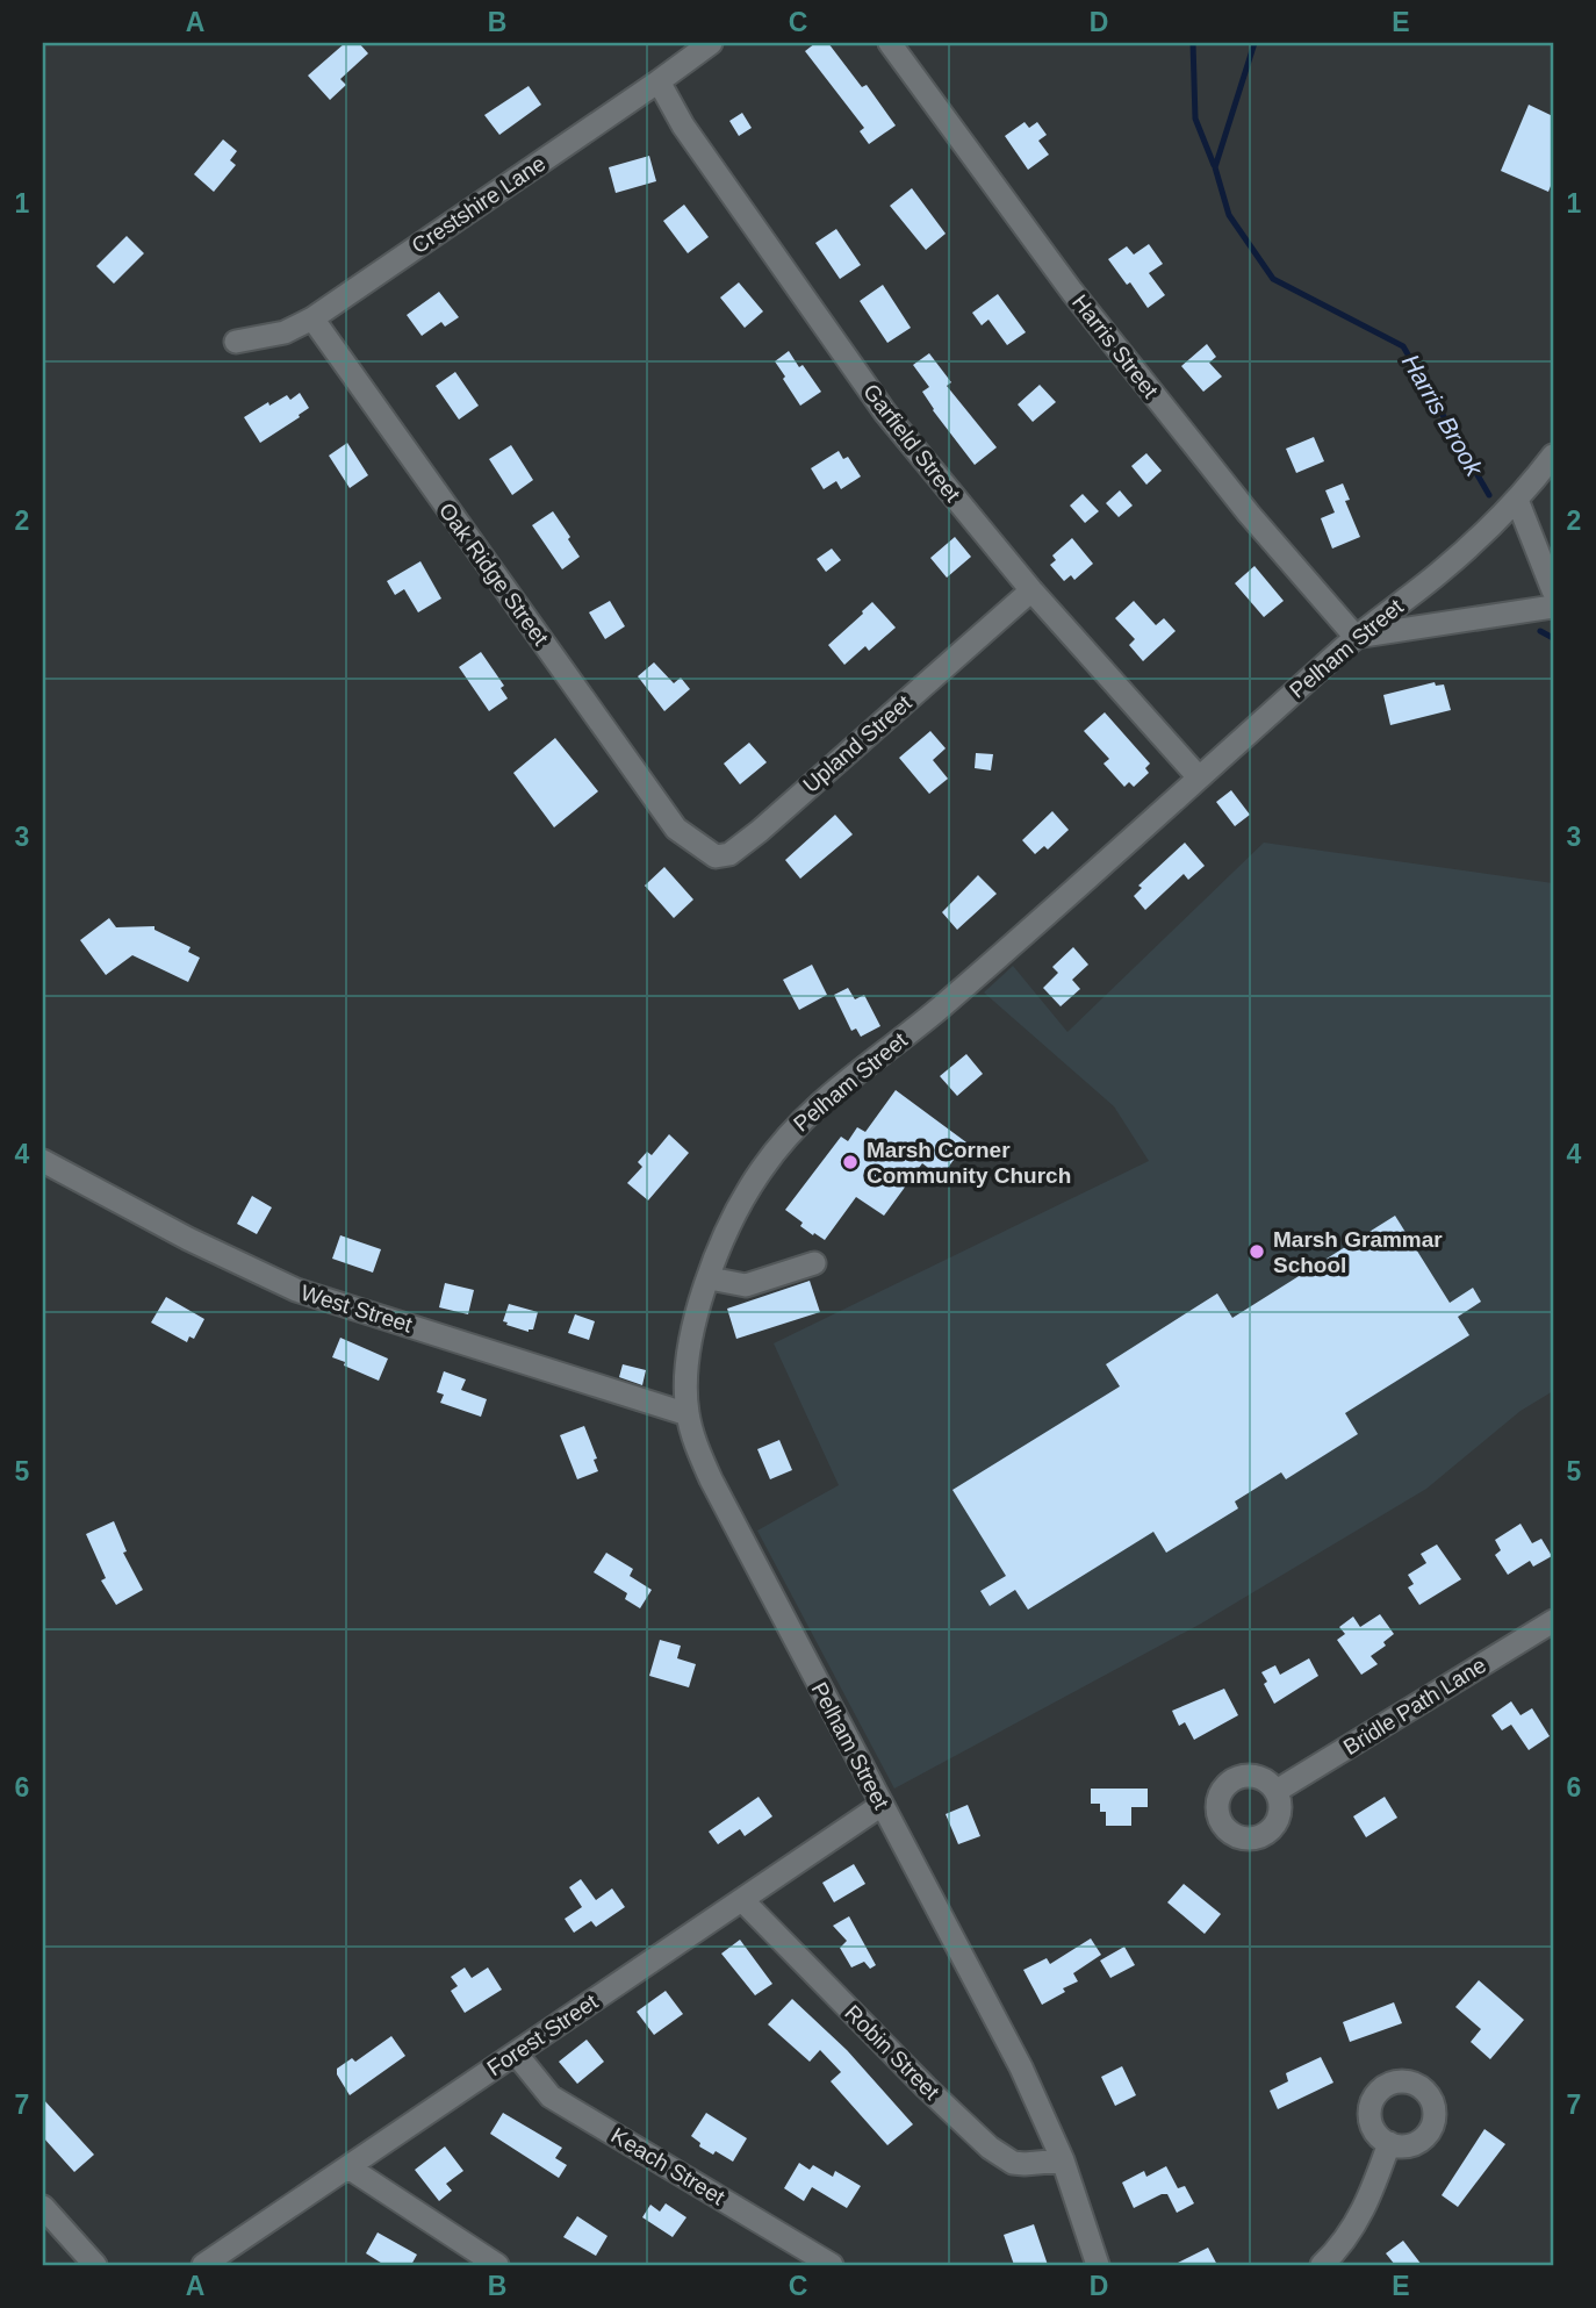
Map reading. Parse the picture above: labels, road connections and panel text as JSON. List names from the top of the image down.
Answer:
{
  "streets": {
    "street": [
      "Crestshire Lane",
      "Harris Street",
      "Garfield Street",
      "Oak Ridge Street",
      "Pelham Street",
      "Upland Street",
      "West Street",
      "Bridle Path Lane",
      "Forest Street",
      "Robin Street",
      "Keach Street"
    ]
  },
  "crossings": [
    ["Crestshire Lane", "Garfield Street"],
    ["Crestshire Lane", "Oak Ridge Street"],
    ["Harris Street", "Pelham Street"],
    ["Garfield Street", "Pelham Street"],
    ["Garfield Street", "Upland Street"],
    ["Oak Ridge Street", "Upland Street"],
    ["Pelham Street", "West Street"],
    ["Pelham Street", "Forest Street"],
    ["Pelham Street", "Robin Street"],
    ["Forest Street", "Robin Street"],
    ["Forest Street", "Keach Street"]
  ],
  "water": ["Harris Brook"],
  "places": ["Marsh Corner Community Church", "Marsh Grammar School"],
  "grid": {
    "columns": [
      "A",
      "B",
      "C",
      "D",
      "E"
    ],
    "rows": [
      "1",
      "2",
      "3",
      "4",
      "5",
      "6",
      "7"
    ]
  }
}
